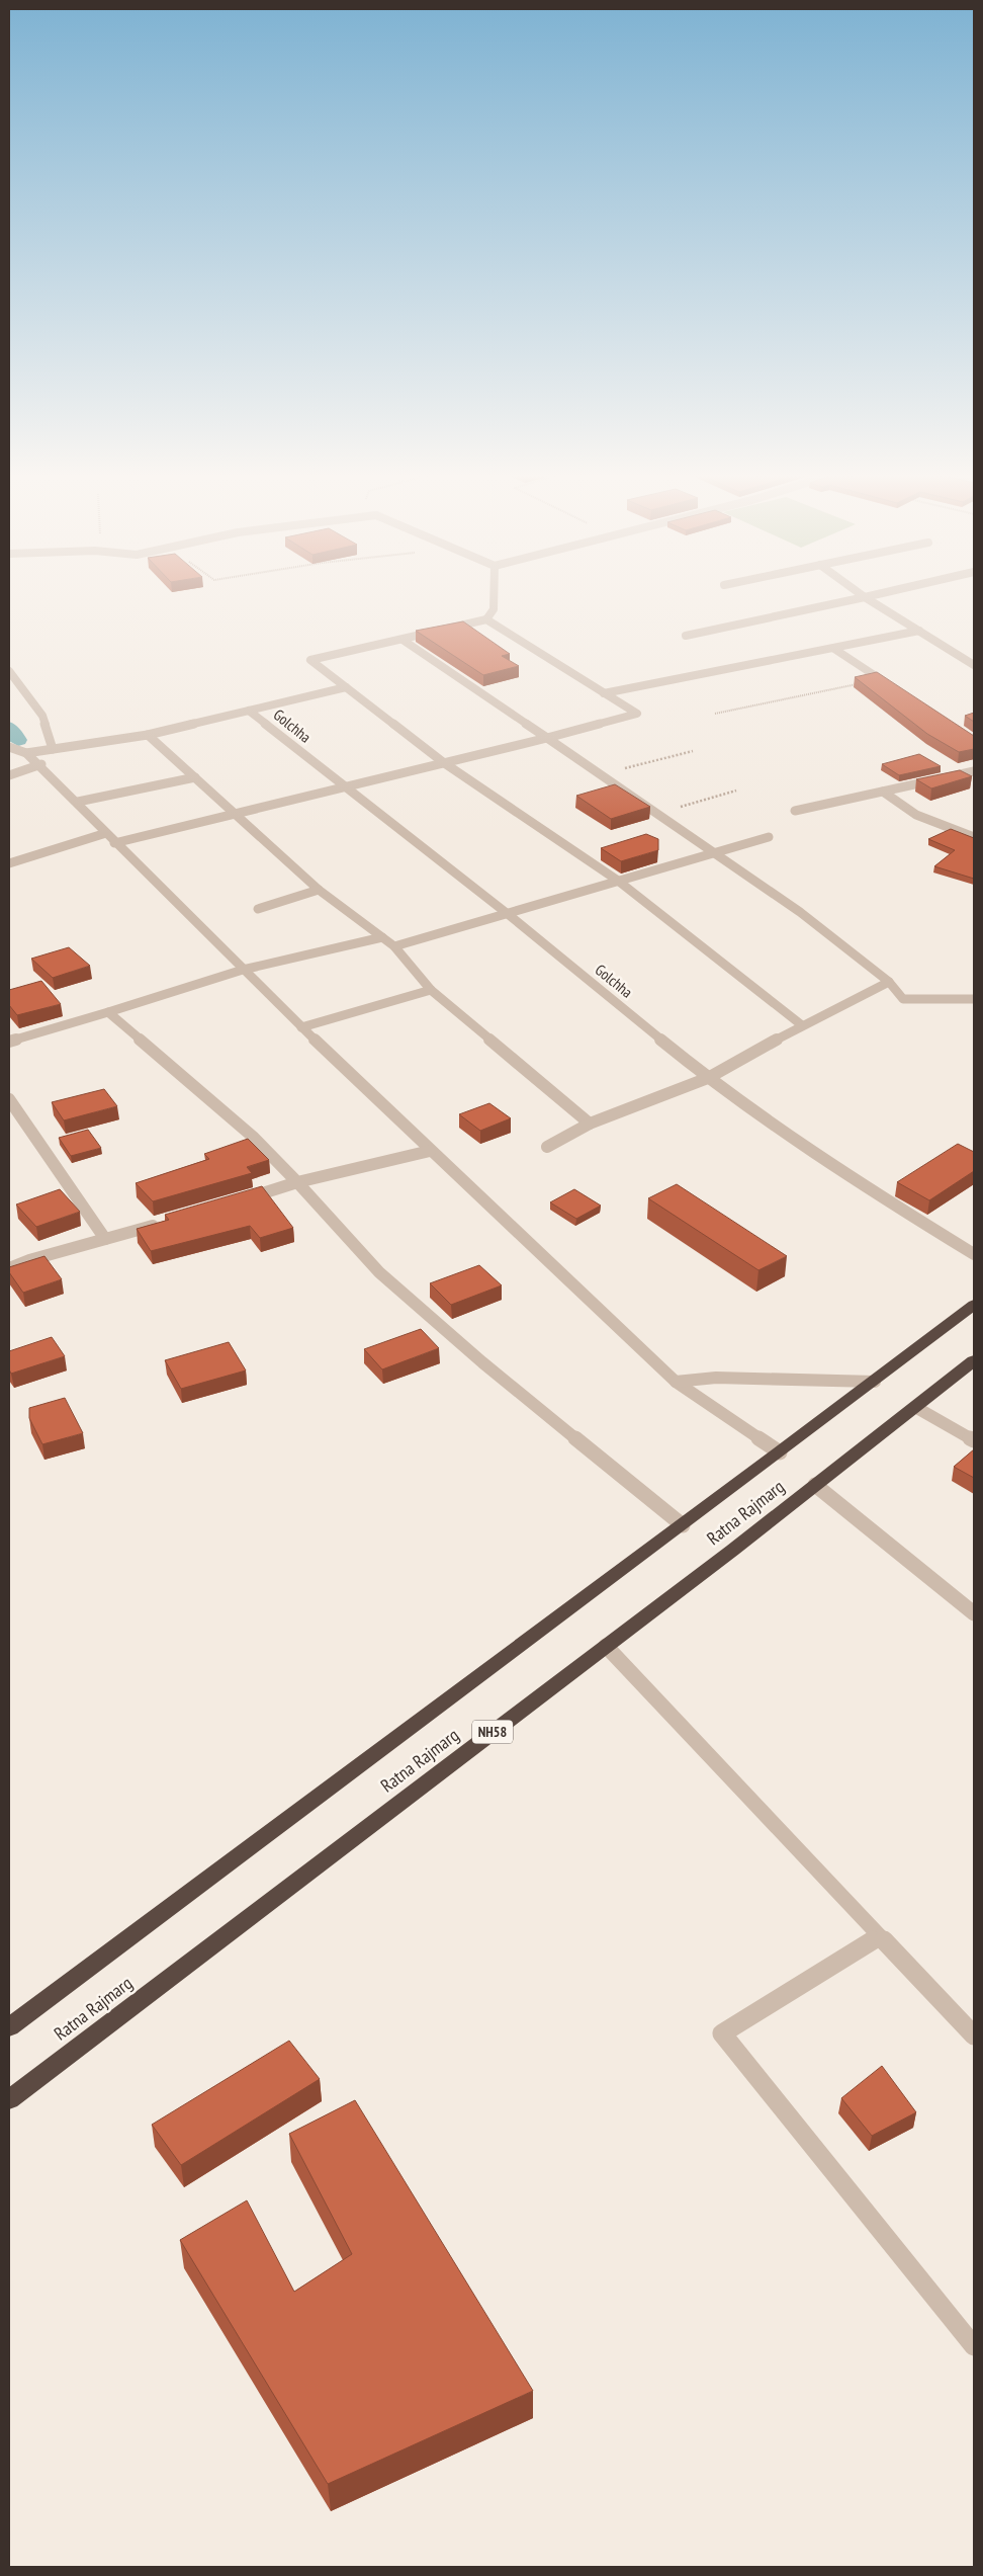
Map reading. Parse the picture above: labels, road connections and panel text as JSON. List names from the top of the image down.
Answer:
{
  "streets": {
    "highway": ["Ratna Rajmarg", "NH58"],
    "street": ["Golchha"]
  }
}
